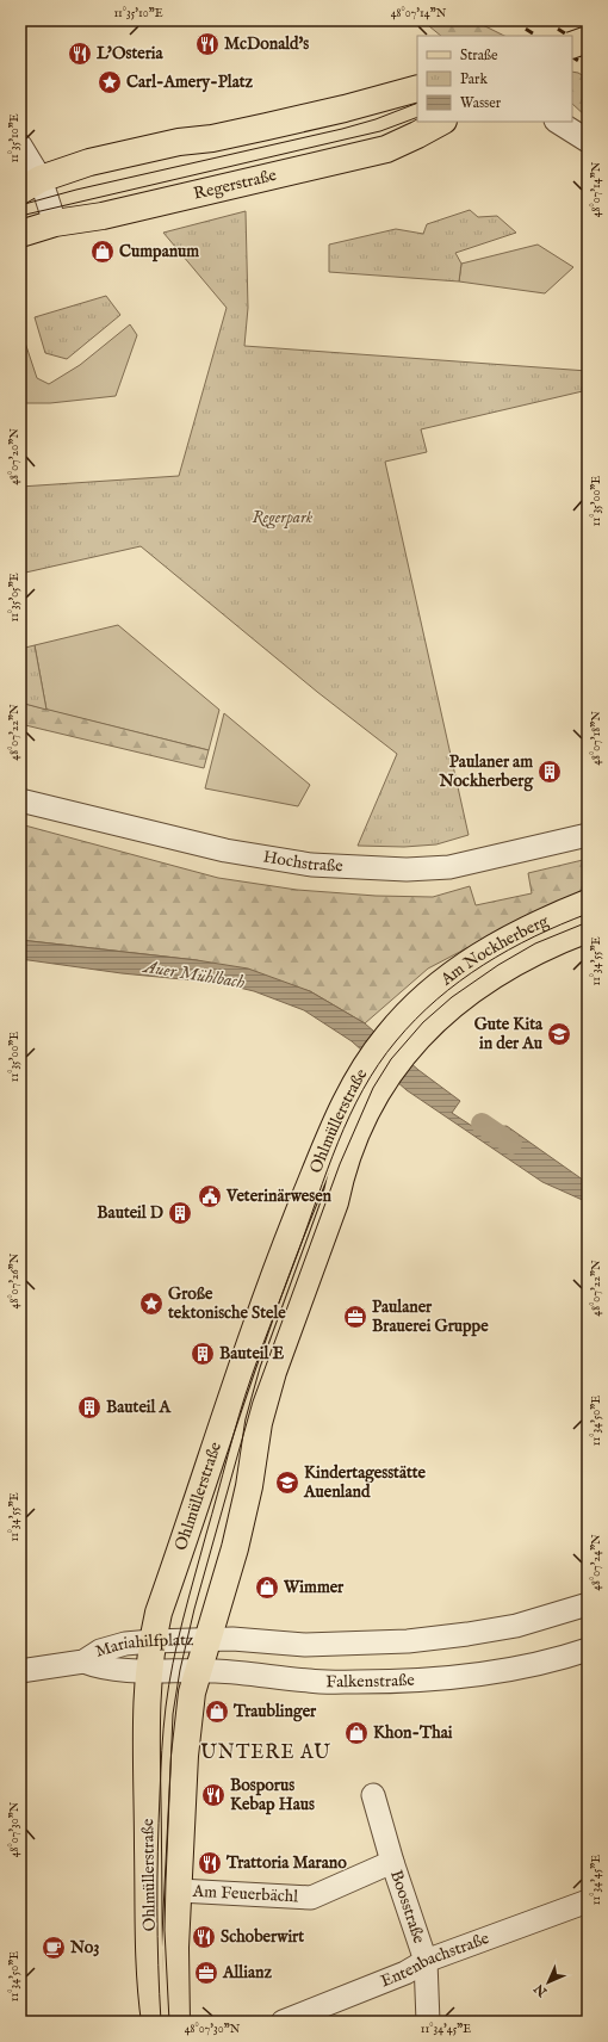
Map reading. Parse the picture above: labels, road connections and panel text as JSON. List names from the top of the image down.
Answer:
{
  "streets": {
    "main road": ["Regerstraße", "Am Nockherberg", "Ohlmüllerstraße"],
    "street": [
      "Hochstraße",
      "Mariahilfplatz",
      "Falkenstraße",
      "Am Feuerbächl",
      "Boosstraße",
      "Entenbachstraße"
    ]
  },
  "crossings": [
    ["Am Nockherberg", "Ohlmüllerstraße"],
    ["Ohlmüllerstraße", "Mariahilfplatz"],
    ["Ohlmüllerstraße", "Falkenstraße"],
    ["Ohlmüllerstraße", "Am Feuerbächl"],
    ["Mariahilfplatz", "Falkenstraße"],
    ["Am Feuerbächl", "Boosstraße"],
    ["Boosstraße", "Entenbachstraße"]
  ],
  "districts": ["UNTERE AU"],
  "water": ["Auer Mühlbach"],
  "parks": ["Regerpark"],
  "places": {
    "restaurant": [
      "McDonald's",
      "L'Osteria",
      "Bosporus Kebap Haus",
      "Trattoria Marano",
      "Schoberwirt"
    ],
    "place": ["Carl-Amery-Platz", "Große tektonische Stele"],
    "shop": [
      "Cumpanum",
      "Wimmer",
      "Traublinger",
      "Khon-Thai"
    ],
    "building": [
      "Paulaner am Nockherberg",
      "Bauteil D",
      "Bauteil E",
      "Bauteil A"
    ],
    "school or university": ["Gute Kita in der Au", "Kindertagesstätte Auenland"],
    "public building": ["Veterinärwesen"],
    "office": ["Paulaner Brauerei Gruppe", "Allianz"],
    "cafe": ["No3"]
  },
  "legend": ["Straße", "Park", "Wasser"],
  "north": "bottom left",
  "coordinates": [
    "11°35'10\"E",
    "48°07'14\"N",
    "48°07'20\"N",
    "11°35'00\"E",
    "11°35'05\"E",
    "48°07'22\"N",
    "48°07'18\"N",
    "11°34'55\"E",
    "48°07'26\"N",
    "11°34'50\"E",
    "48°07'24\"N",
    "48°07'30\"N",
    "11°34'45\"E"
  ]
}
